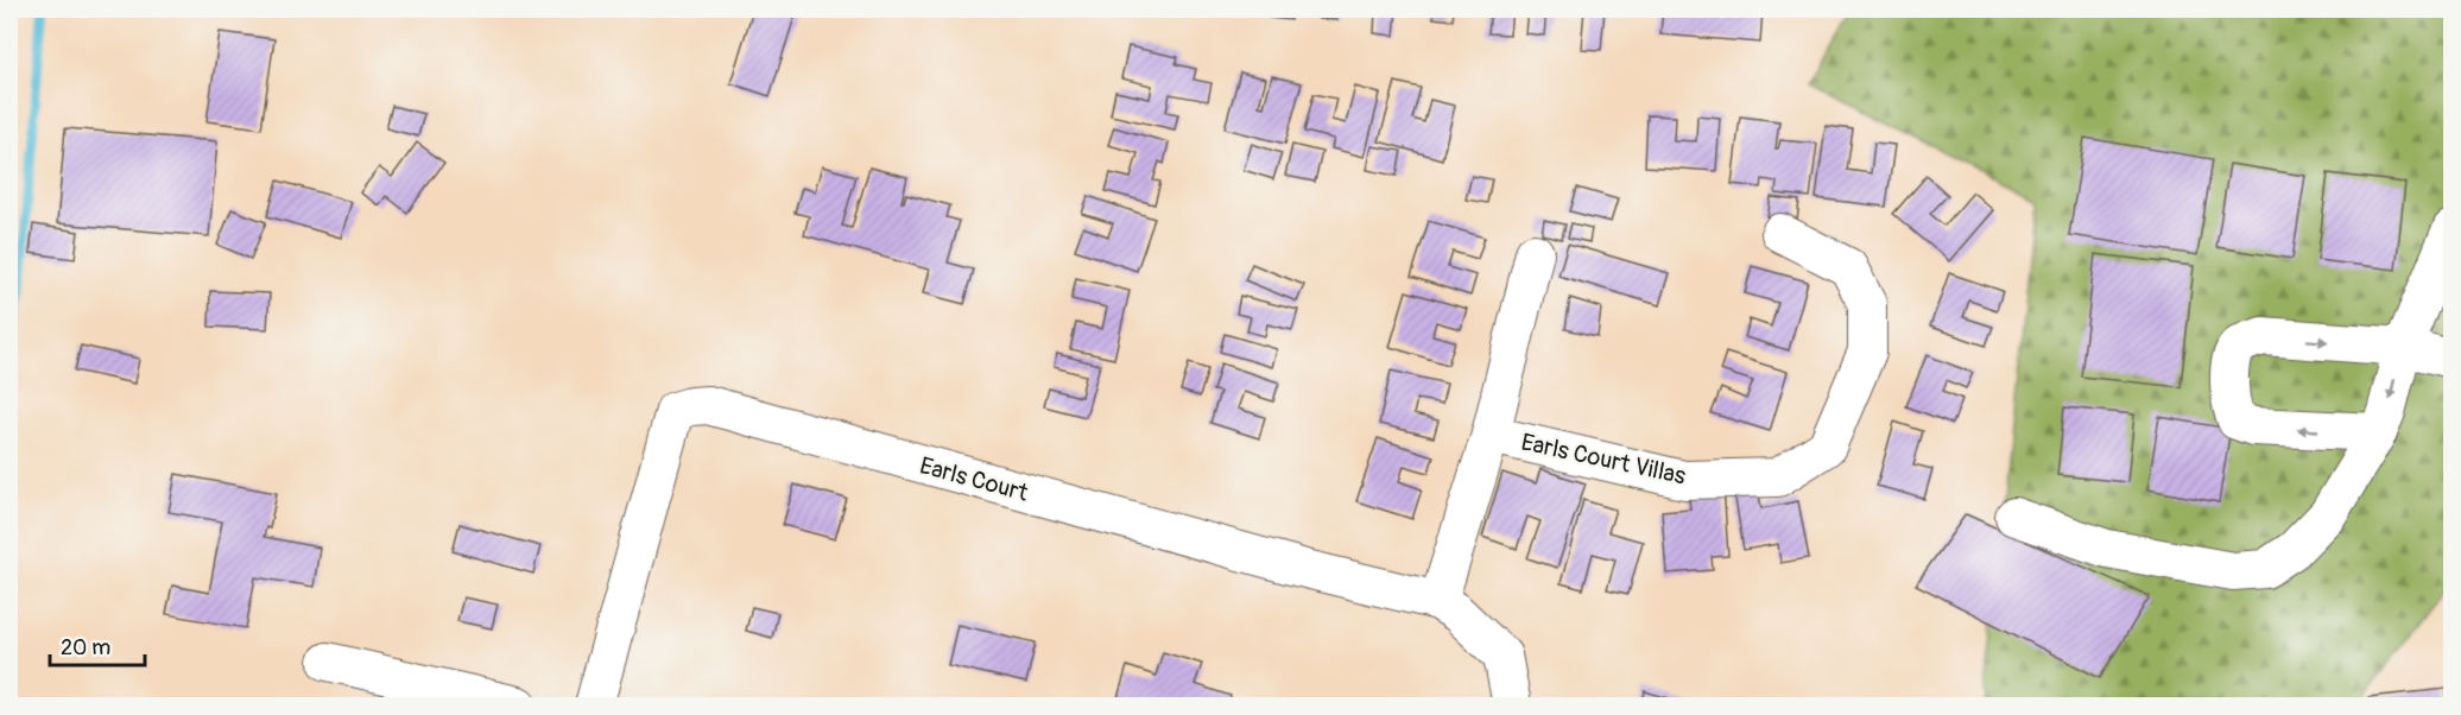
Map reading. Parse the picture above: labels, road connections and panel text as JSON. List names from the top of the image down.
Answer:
{
  "streets": {
    "street": ["Earls Court Villas", "Earls Court"]
  },
  "crossings": [
    ["Earls Court Villas", "Earls Court"]
  ],
  "scale_bar": "20 m"
}
